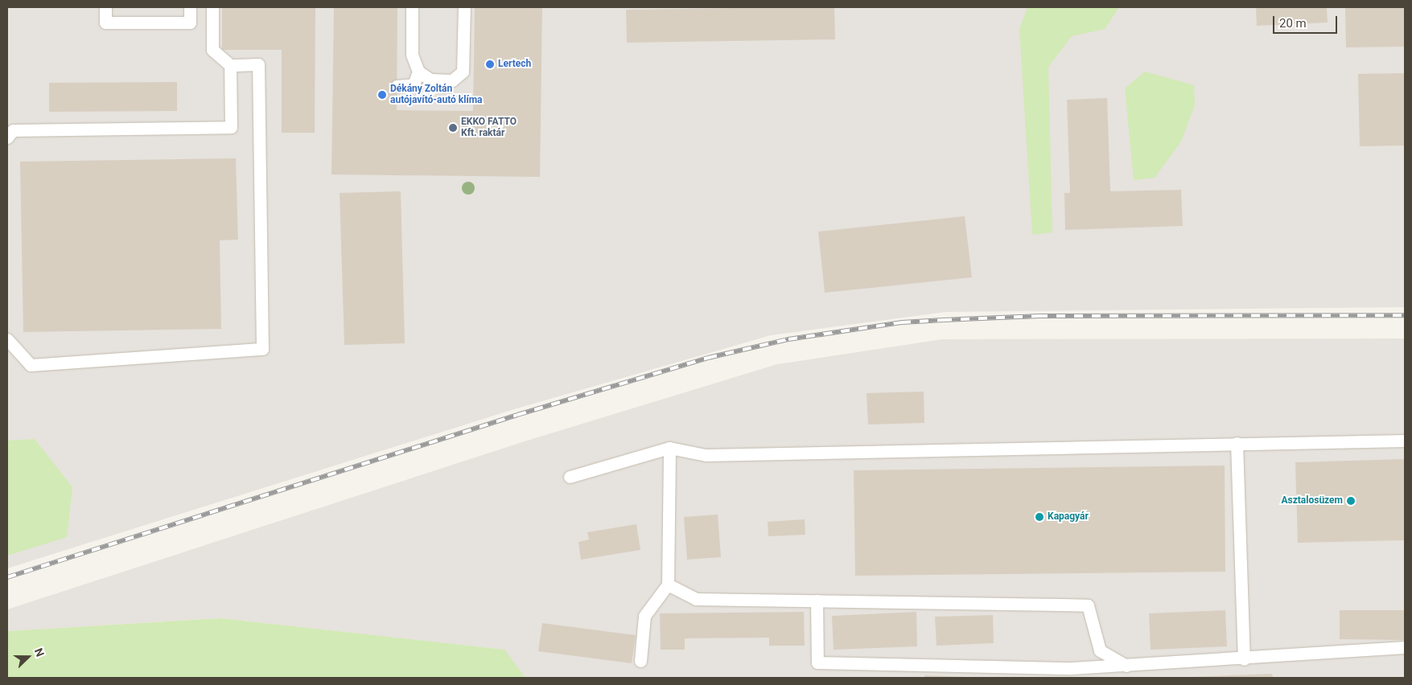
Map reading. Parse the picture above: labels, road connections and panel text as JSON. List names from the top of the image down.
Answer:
{
  "places": [
    "Lertech",
    "Dékány Zoltán autójavító-autó klíma",
    "EKKO FATTO Kft. raktár",
    "Asztalosüzem",
    "Kapagyár"
  ],
  "scale_bar": "20 m",
  "north": "right"
}
